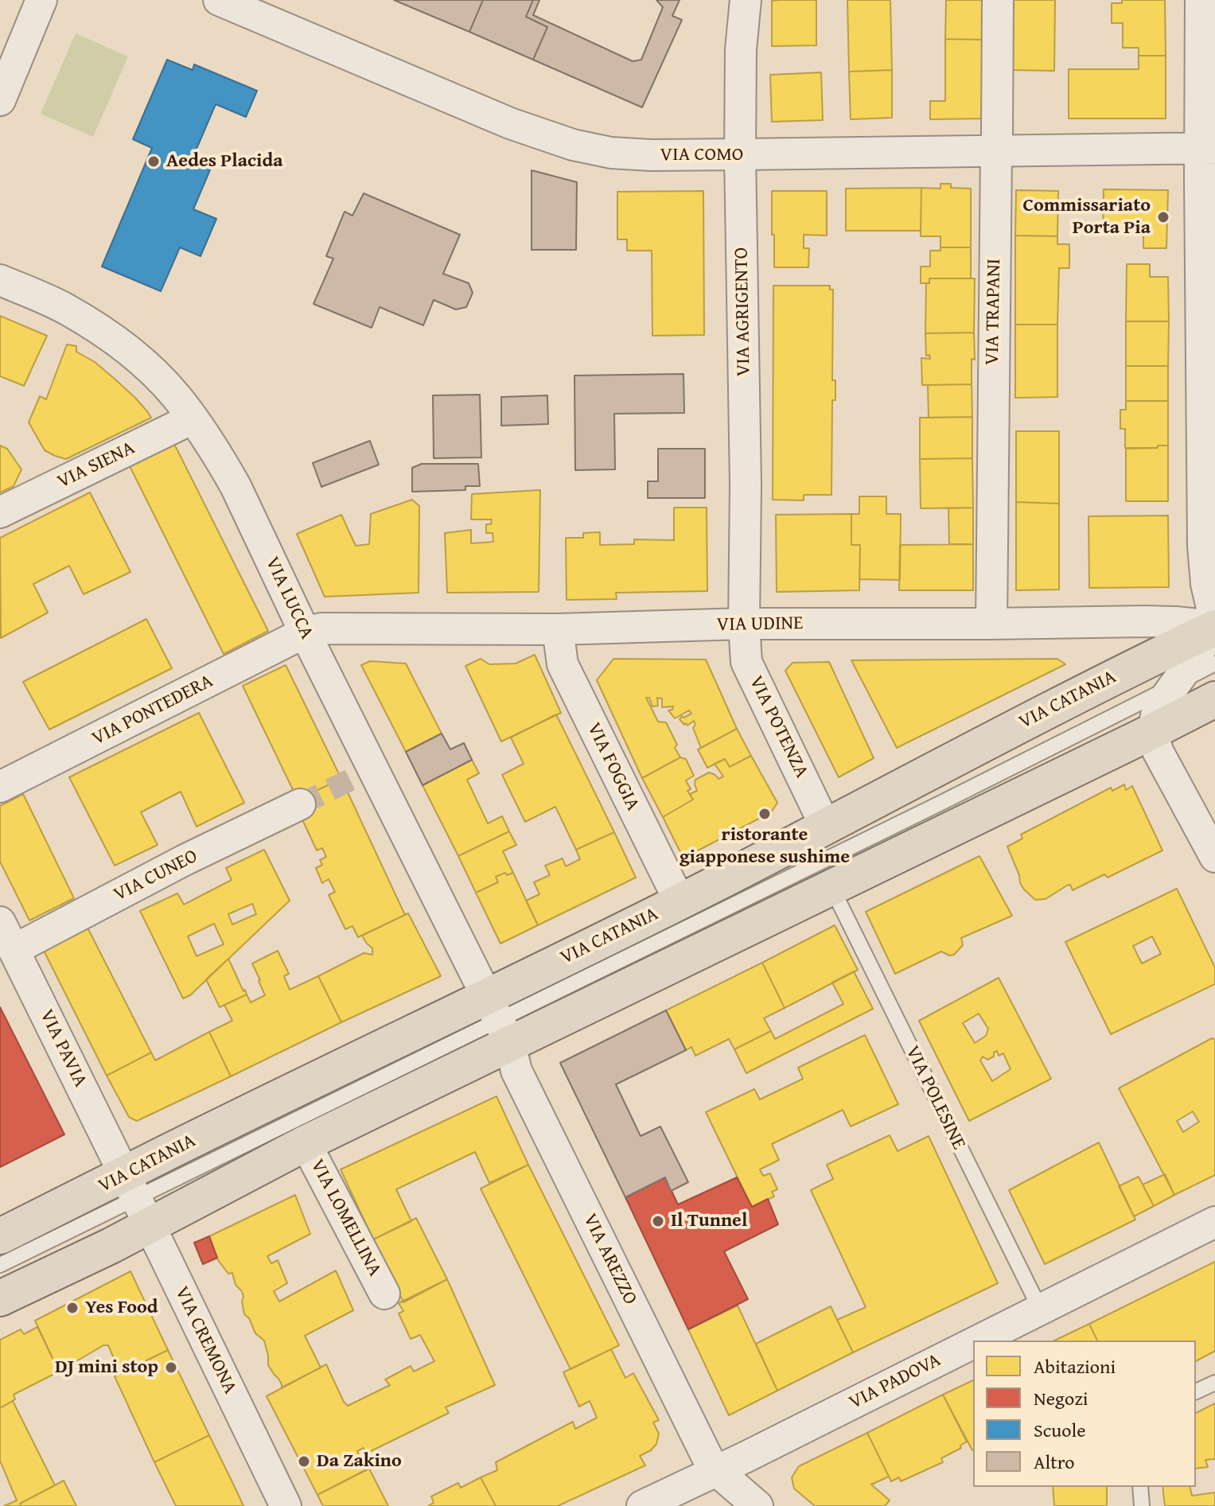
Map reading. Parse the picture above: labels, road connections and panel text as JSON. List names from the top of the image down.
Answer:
{
  "streets": {
    "main road": ["VIA CATANIA"],
    "street": [
      "VIA COMO",
      "VIA AGRIGENTO",
      "VIA TRAPANI",
      "VIA SIENA",
      "VIA LUCCA",
      "VIA UDINE",
      "VIA PONTEDERA",
      "VIA POTENZA",
      "VIA FOGGIA",
      "VIA CUNEO",
      "VIA PAVIA",
      "VIA LOMELLINA",
      "VIA AREZZO",
      "VIA CREMONA",
      "VIA PADOVA"
    ],
    "lane": ["VIA POLESINE"]
  },
  "crossings": [
    ["VIA COMO", "VIA AGRIGENTO"],
    ["VIA COMO", "VIA TRAPANI"],
    ["VIA AGRIGENTO", "VIA UDINE"],
    ["VIA AGRIGENTO", "VIA POTENZA"],
    ["VIA TRAPANI", "VIA UDINE"],
    ["VIA SIENA", "VIA LUCCA"],
    ["VIA LUCCA", "VIA UDINE"],
    ["VIA LUCCA", "VIA CATANIA"],
    ["VIA LUCCA", "VIA PONTEDERA"],
    ["VIA LUCCA", "VIA AREZZO"],
    ["VIA UDINE", "VIA CATANIA"],
    ["VIA UDINE", "VIA PONTEDERA"],
    ["VIA UDINE", "VIA POTENZA"],
    ["VIA UDINE", "VIA FOGGIA"],
    ["VIA CATANIA", "VIA POTENZA"],
    ["VIA CATANIA", "VIA FOGGIA"],
    ["VIA CATANIA", "VIA PAVIA"],
    ["VIA CATANIA", "VIA POLESINE"],
    ["VIA CATANIA", "VIA LOMELLINA"],
    ["VIA CATANIA", "VIA AREZZO"],
    ["VIA CATANIA", "VIA CREMONA"],
    ["VIA CUNEO", "VIA PAVIA"],
    ["VIA PAVIA", "VIA CREMONA"],
    ["VIA POLESINE", "VIA PADOVA"],
    ["VIA AREZZO", "VIA PADOVA"]
  ],
  "places": [
    "Aedes Placida",
    "Commissariato Porta Pia",
    "ristorante giapponese sushime",
    "Il Tunnel",
    "Yes Food",
    "DJ mini stop",
    "Da Zakino"
  ],
  "legend": [
    "Abitazioni",
    "Negozi",
    "Scuole",
    "Altro"
  ]
}
